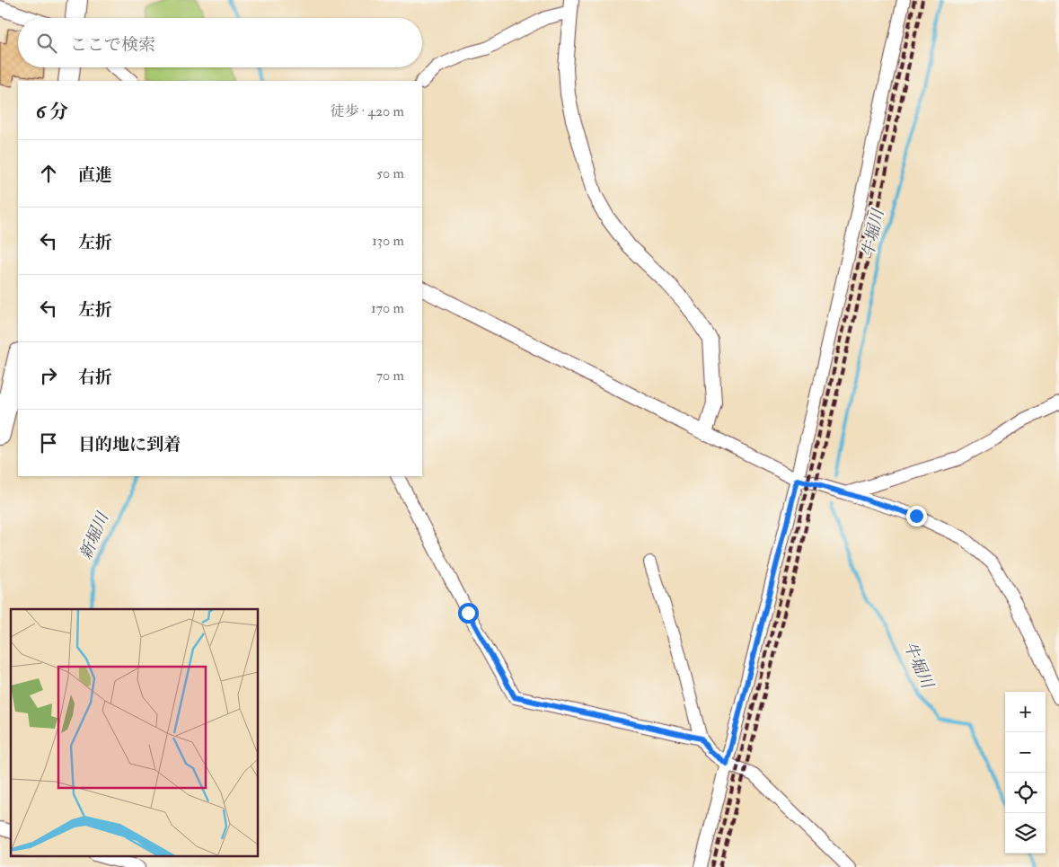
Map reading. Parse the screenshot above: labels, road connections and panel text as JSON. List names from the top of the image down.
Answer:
{
  "water": ["牛堀川", "新堀川"],
  "page": {
    "search": "ここで検索",
    "heading": ["6 分", "徒歩 · 420 m"],
    "list": [
      ["直進", "50 m"],
      ["左折", "130 m"],
      ["左折", "170 m"],
      ["右折", "70 m"],
      "目的地に到着"
    ],
    "map_buttons": ["+", "−"]
  }
}
